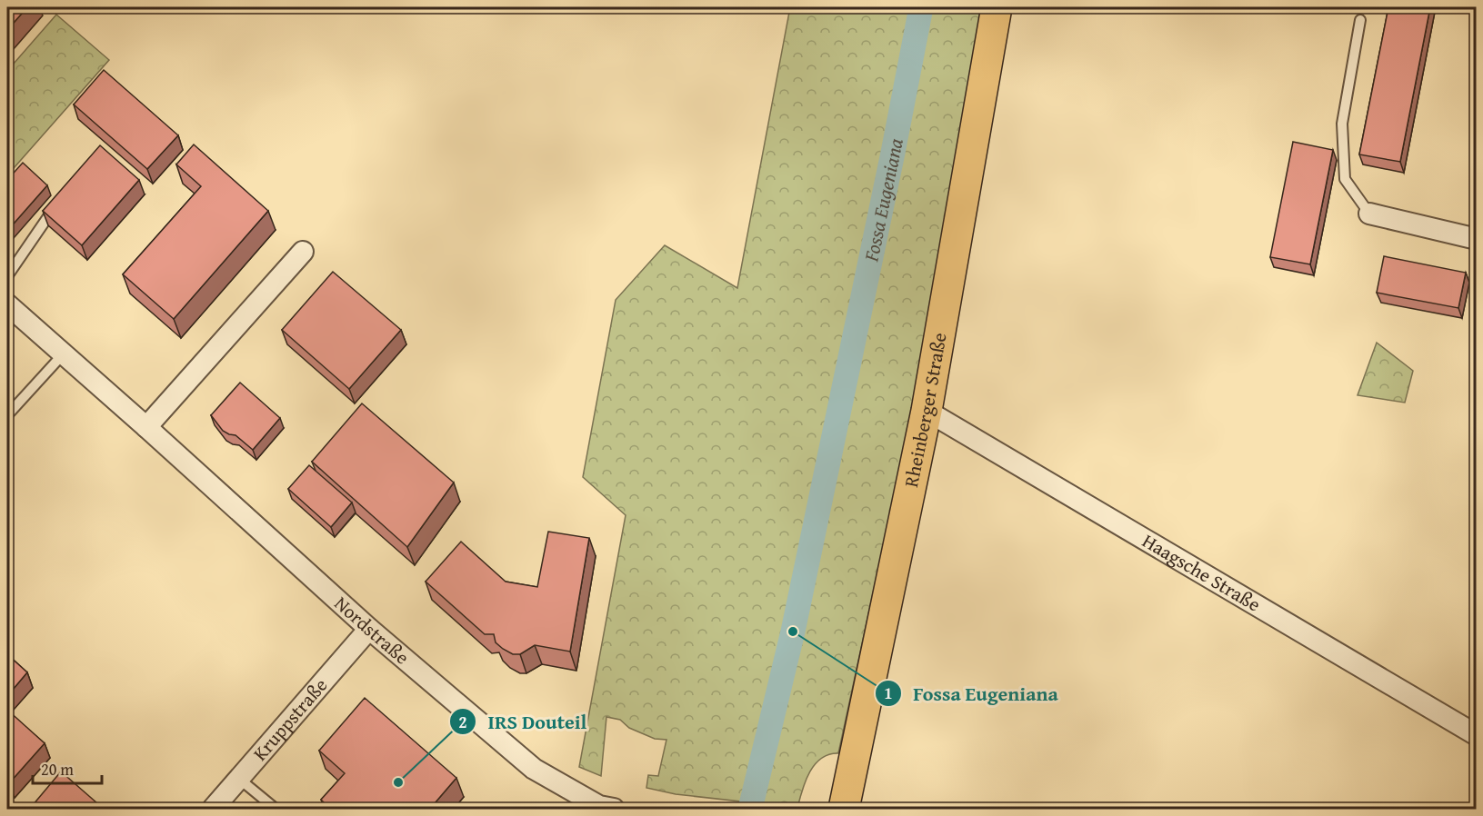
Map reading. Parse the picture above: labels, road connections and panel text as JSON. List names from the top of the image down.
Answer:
{
  "streets": {
    "main road": ["Rheinberger Straße"],
    "street": ["Haagsche Straße", "Nordstraße", "Kruppstraße"]
  },
  "crossings": [
    ["Rheinberger Straße", "Haagsche Straße"],
    ["Nordstraße", "Kruppstraße"]
  ],
  "water": ["Fossa Eugeniana"],
  "places": ["Fossa Eugeniana", "IRS Douteil"],
  "scale_bar": "20 m"
}
